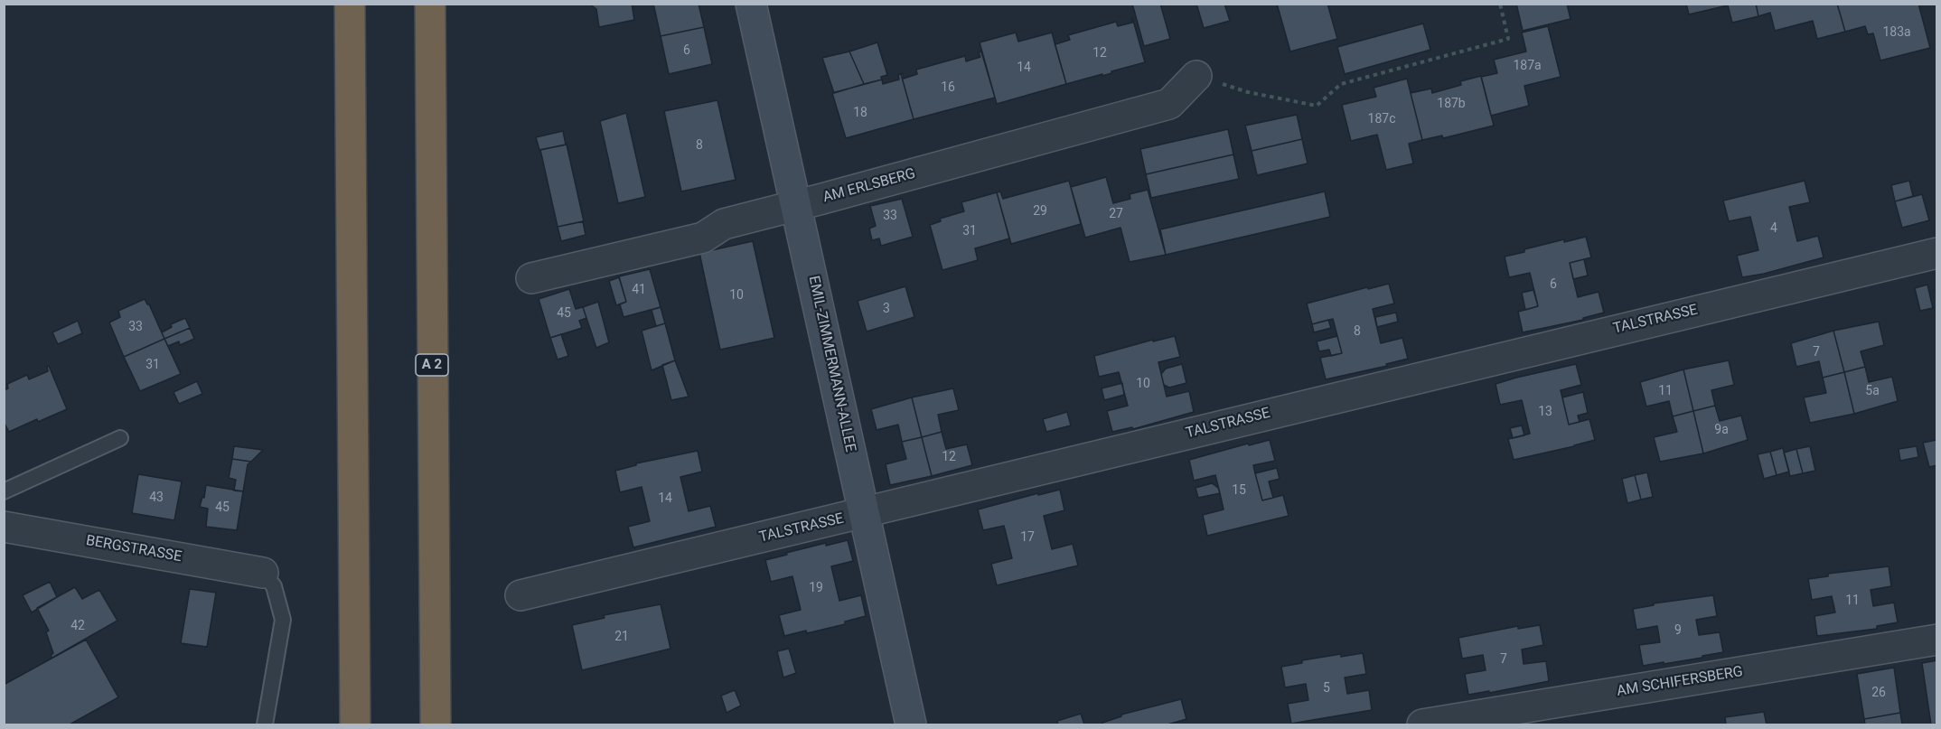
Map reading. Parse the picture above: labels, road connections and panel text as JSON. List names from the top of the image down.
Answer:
{
  "streets": {
    "highway": ["A 2"],
    "main road": ["EMIL-ZIMMERMANN-ALLEE"],
    "street": [
      "AM ERLSBERG",
      "TALSTRASSE",
      "BERGSTRASSE",
      "AM SCHIFERSBERG"
    ]
  },
  "crossings": [
    ["AM ERLSBERG", "EMIL-ZIMMERMANN-ALLEE"],
    ["TALSTRASSE", "EMIL-ZIMMERMANN-ALLEE"]
  ],
  "house_numbers": [
    "183a",
    "6",
    "12",
    "187a",
    "14",
    "16",
    "187b",
    "18",
    "187c",
    "8",
    "29",
    "27",
    "33",
    "4",
    "31",
    "6",
    "41",
    "10",
    "3",
    "45",
    "33",
    "8",
    "7",
    "31",
    "10",
    "11",
    "5a",
    "13",
    "9a",
    "12",
    "15",
    "43",
    "14",
    "45",
    "17",
    "19",
    "11",
    "42",
    "9",
    "21",
    "7",
    "5",
    "26"
  ]
}
